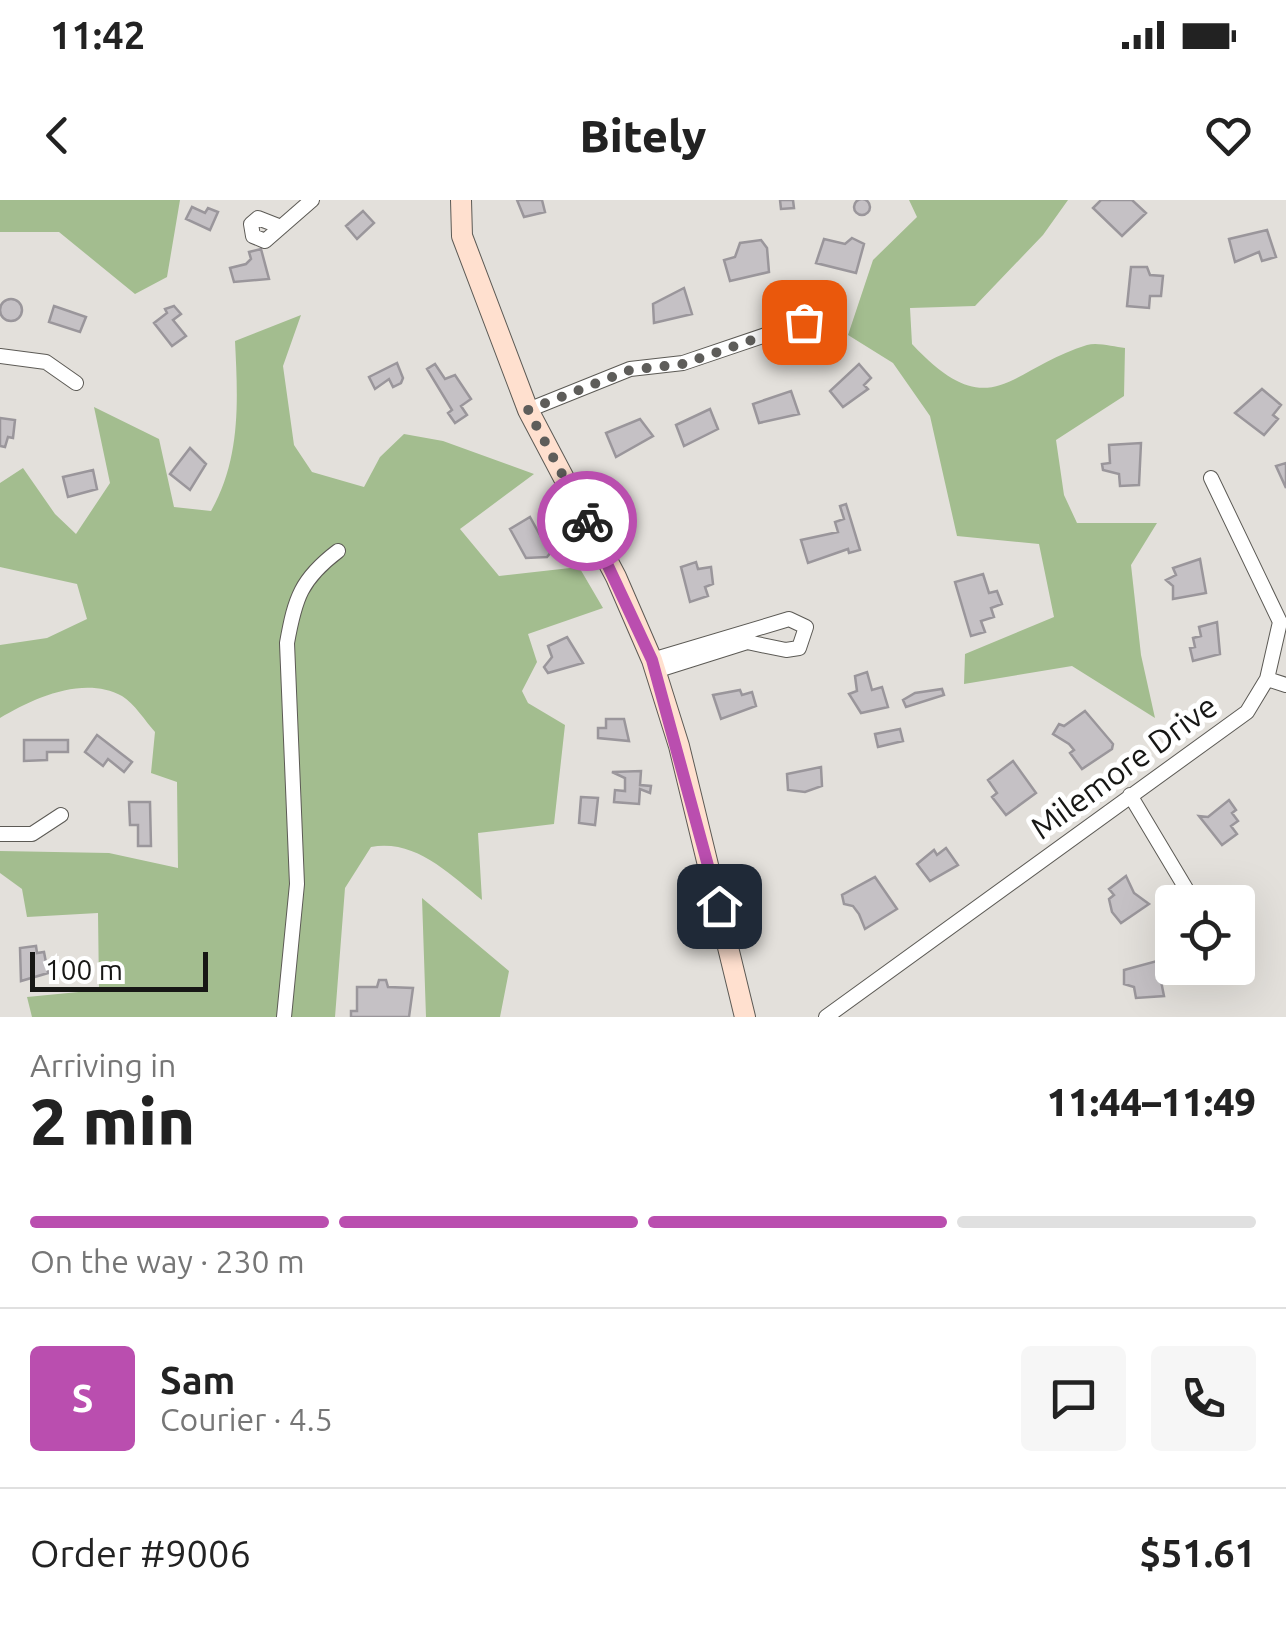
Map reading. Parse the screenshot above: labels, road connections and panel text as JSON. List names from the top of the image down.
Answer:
{
  "streets": {
    "street": ["Milemore Drive"]
  },
  "scale_bar": "100 m",
  "page": {
    "status": "11:42",
    "header": "Bitely",
    "scale": "100 m",
    "heading": ["2 min", "Arriving in", "11:44–11:49"],
    "panel": [
      "Sam",
      "Courier · 4.5",
      "Order #9006",
      "$51.61"
    ],
    "bar": "On the way · 230 m",
    "round": "S"
  }
}
